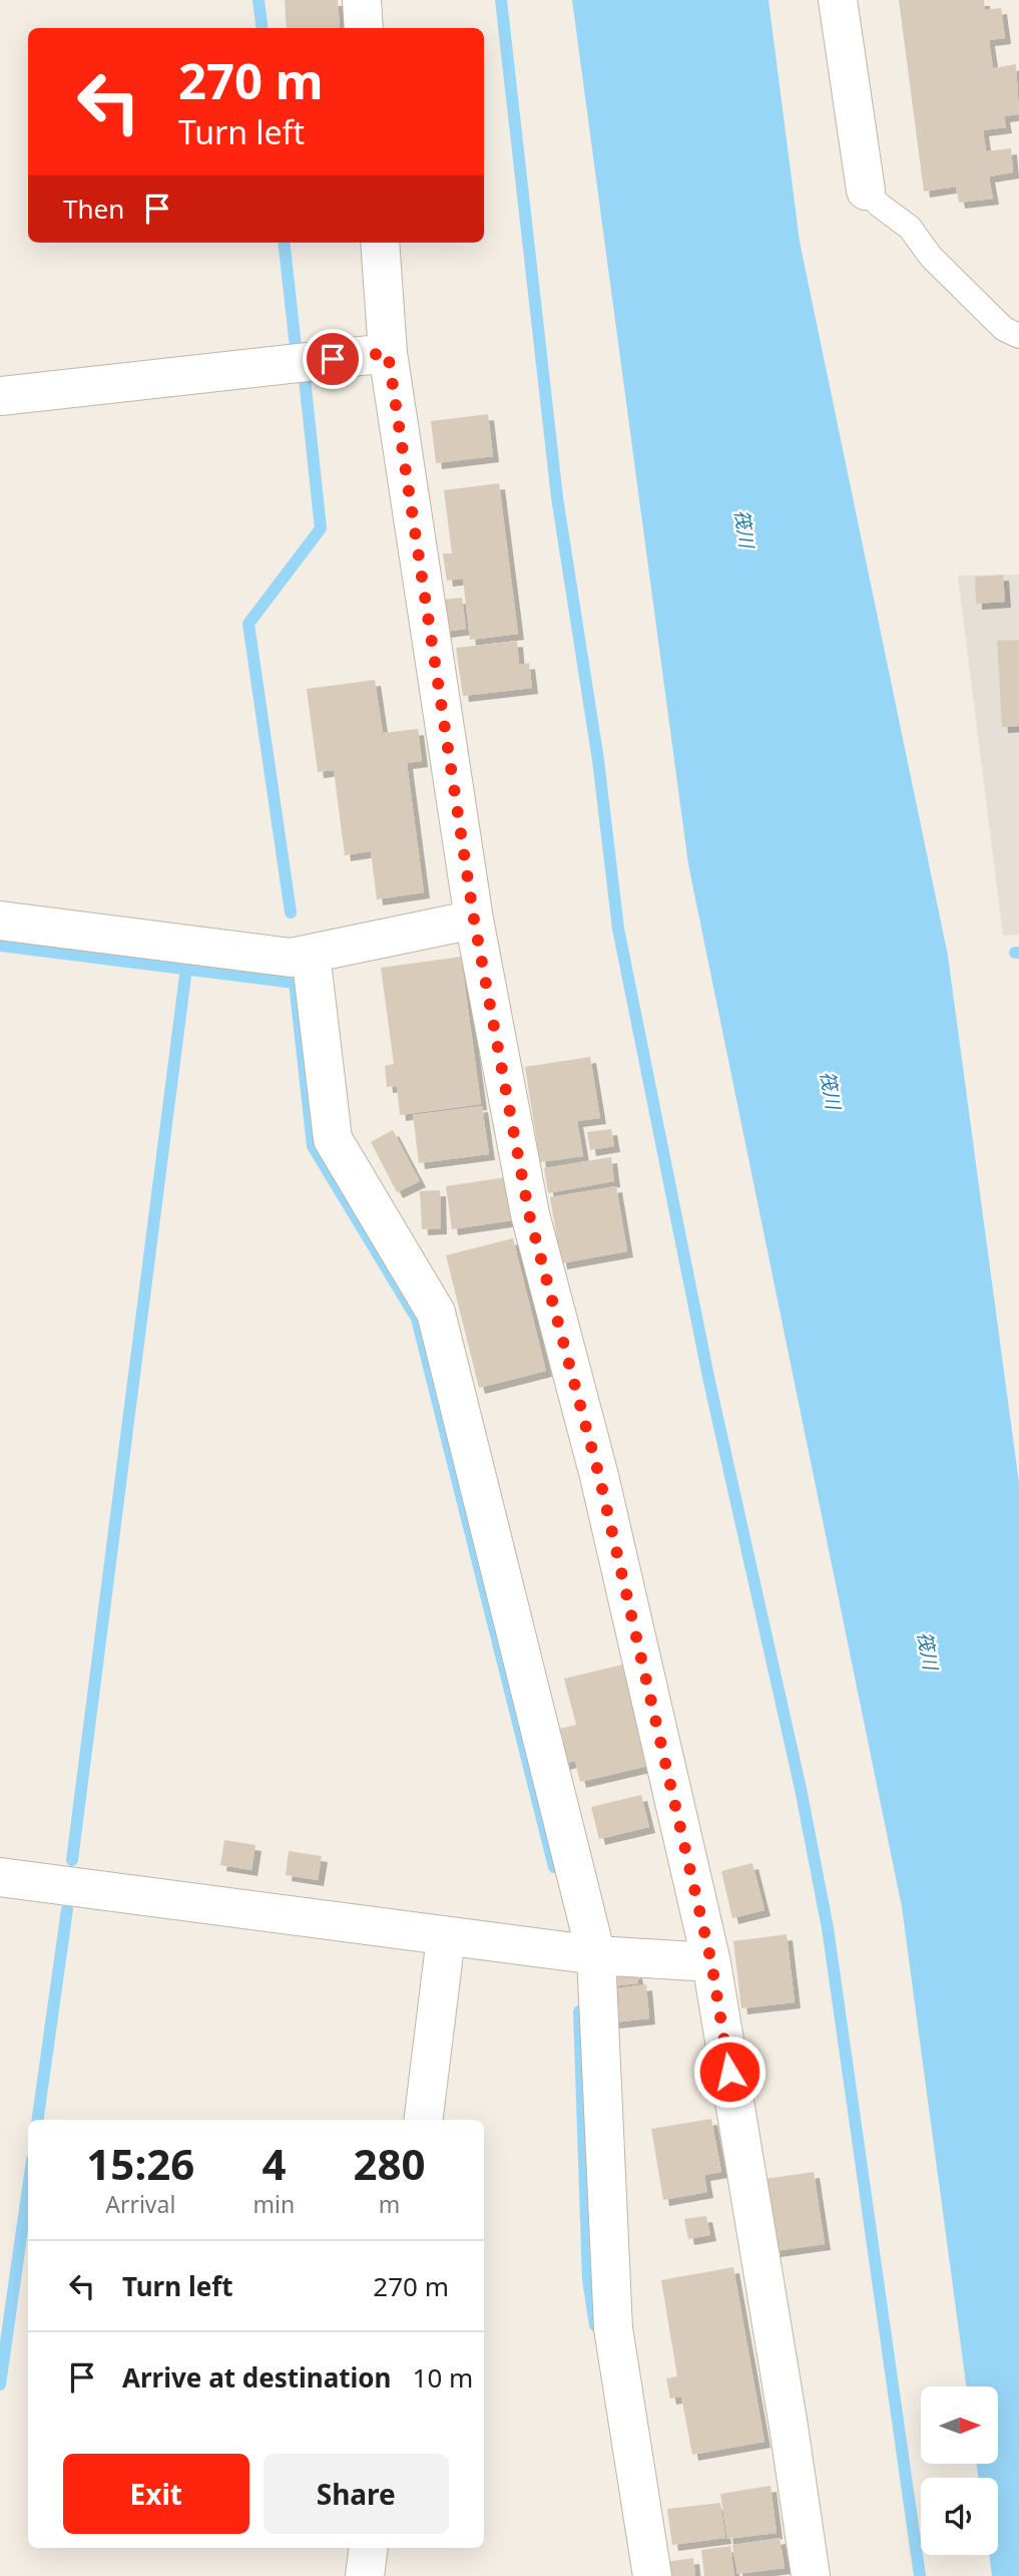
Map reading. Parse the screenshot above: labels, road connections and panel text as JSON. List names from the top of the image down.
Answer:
{
  "water": ["筏川"],
  "north": "right",
  "page": {
    "turn": ["270 m", "Turn left"],
    "then": "Then",
    "eta": [
      "15:26",
      "Arrival",
      "4",
      "min",
      "280",
      "m"
    ],
    "list": [
      {
        "name": "Turn left",
        "value": "270 m"
      },
      {
        "name": "Arrive at destination",
        "value": "10 m"
      }
    ],
    "buttons": ["Exit", "Share"]
  }
}
